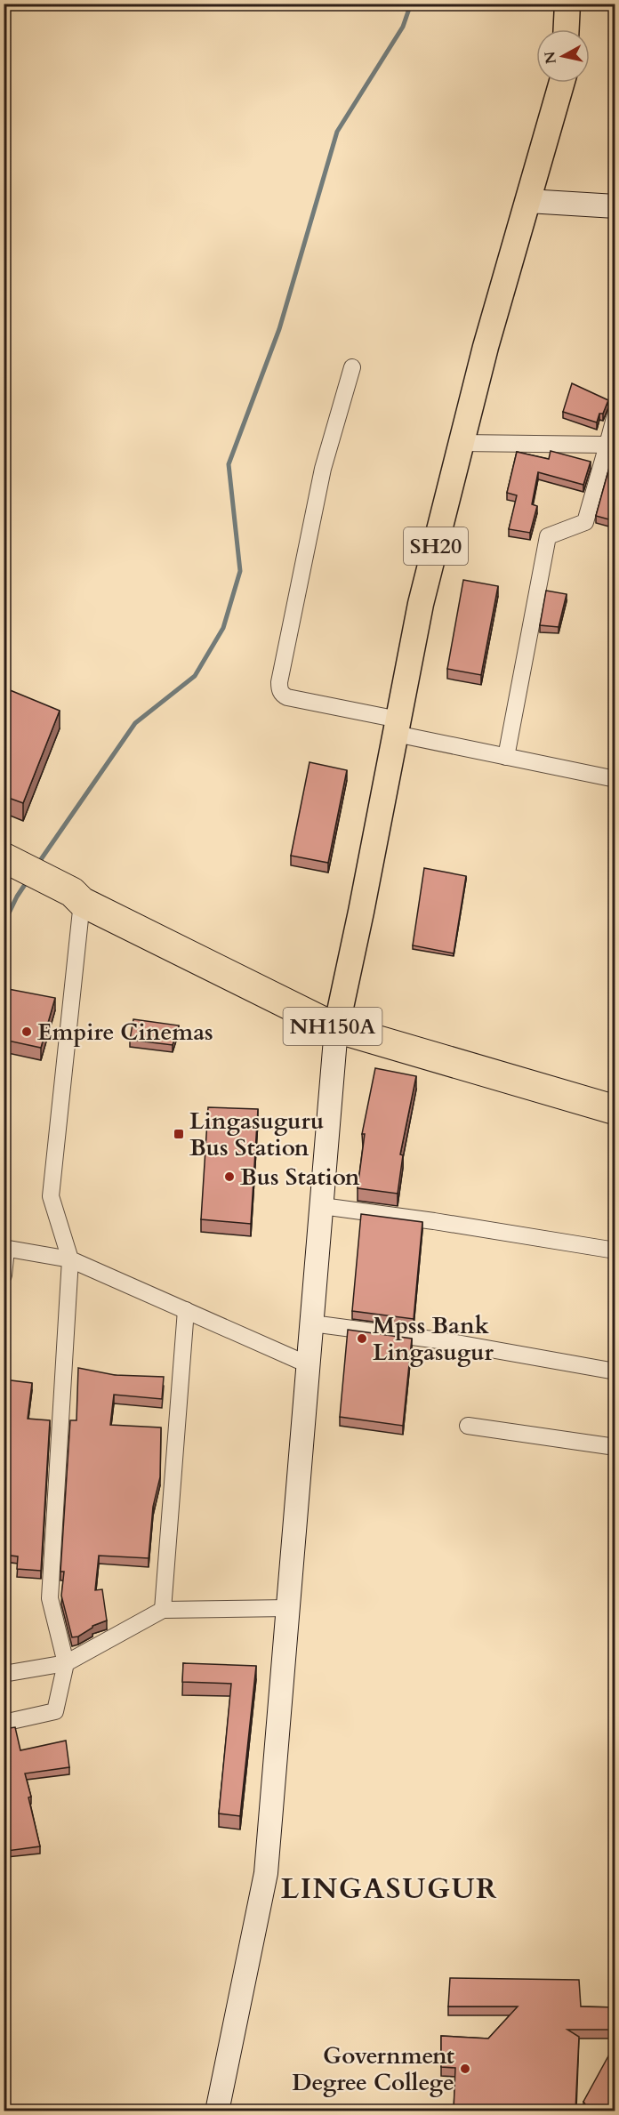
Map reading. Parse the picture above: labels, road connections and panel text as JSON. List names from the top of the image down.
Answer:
{
  "streets": {
    "highway": ["NH150A"],
    "main road": ["SH20"]
  },
  "crossings": [
    ["SH20", "NH150A"]
  ],
  "districts": ["LINGASUGUR"],
  "places": {
    "other": [
      "Empire Cinemas",
      "Bus Station",
      "Mpss Bank Lingasugur",
      "Government Degree College"
    ],
    "transit": ["Lingasuguru Bus Station"]
  },
  "north": "left"
}
